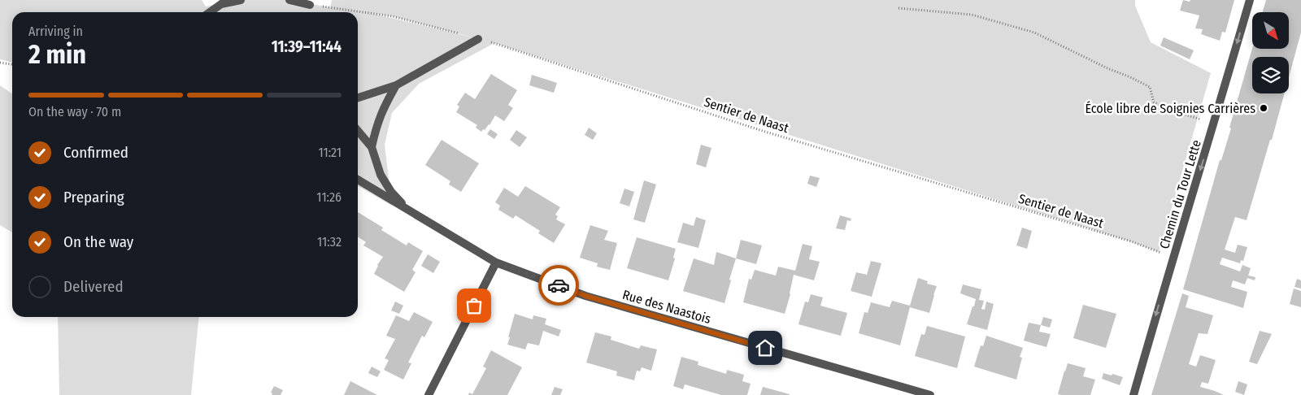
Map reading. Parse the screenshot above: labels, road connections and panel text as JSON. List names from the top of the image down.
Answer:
{
  "streets": {
    "street": ["Chemin du Tour Lette", "Rue des Naastois"],
    "path": ["Sentier de Naast"]
  },
  "crossings": [
    ["Sentier de Naast", "Chemin du Tour Lette"],
    ["Sentier de Naast", "Rue des Naastois"]
  ],
  "one_way": ["Chemin du Tour Lette"],
  "places": ["École libre de Soignies Carrières"],
  "north": "bottom right",
  "page": {
    "heading": ["2 min", "Arriving in", "11:39–11:44"],
    "bar": "On the way · 70 m",
    "list": [
      ["Confirmed", "11:21"],
      ["Preparing", "11:26"],
      ["On the way", "11:32"],
      "Delivered"
    ]
  }
}
